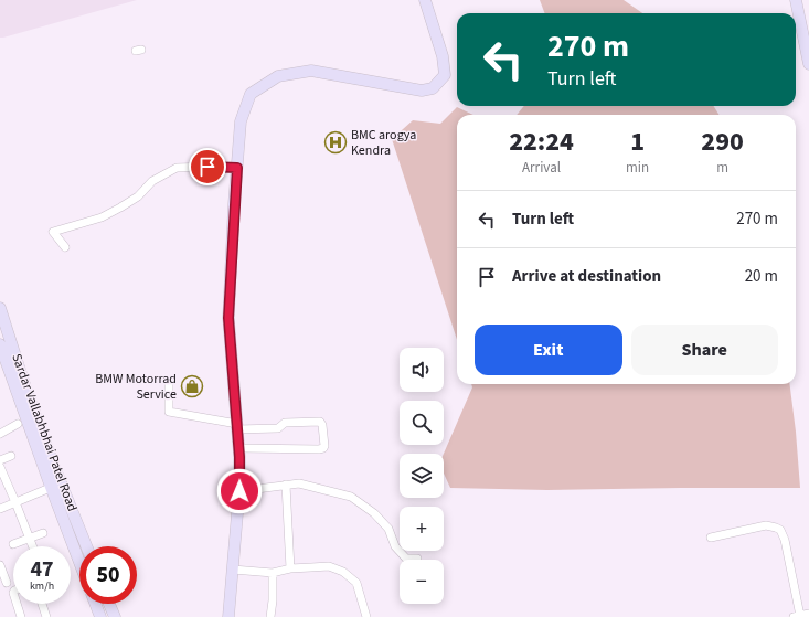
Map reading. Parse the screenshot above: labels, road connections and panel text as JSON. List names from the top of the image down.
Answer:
{
  "streets": {
    "main road": ["Sardar Vallabhbhai Patel Road"]
  },
  "places": {
    "hospital": ["BMC arogya Kendra"],
    "shop": ["BMW Motorrad Service"]
  },
  "page": {
    "turn": ["270 m", "Turn left"],
    "eta": [
      "22:24",
      "Arrival",
      "1",
      "min",
      "290",
      "m"
    ],
    "list": [
      {
        "name": "Turn left",
        "value": "270 m"
      },
      {
        "name": "Arrive at destination",
        "value": "20 m"
      }
    ],
    "buttons": ["Exit", "Share"],
    "map_buttons": ["+", "−"],
    "speed": "47 km/h",
    "limit": "50"
  }
}
